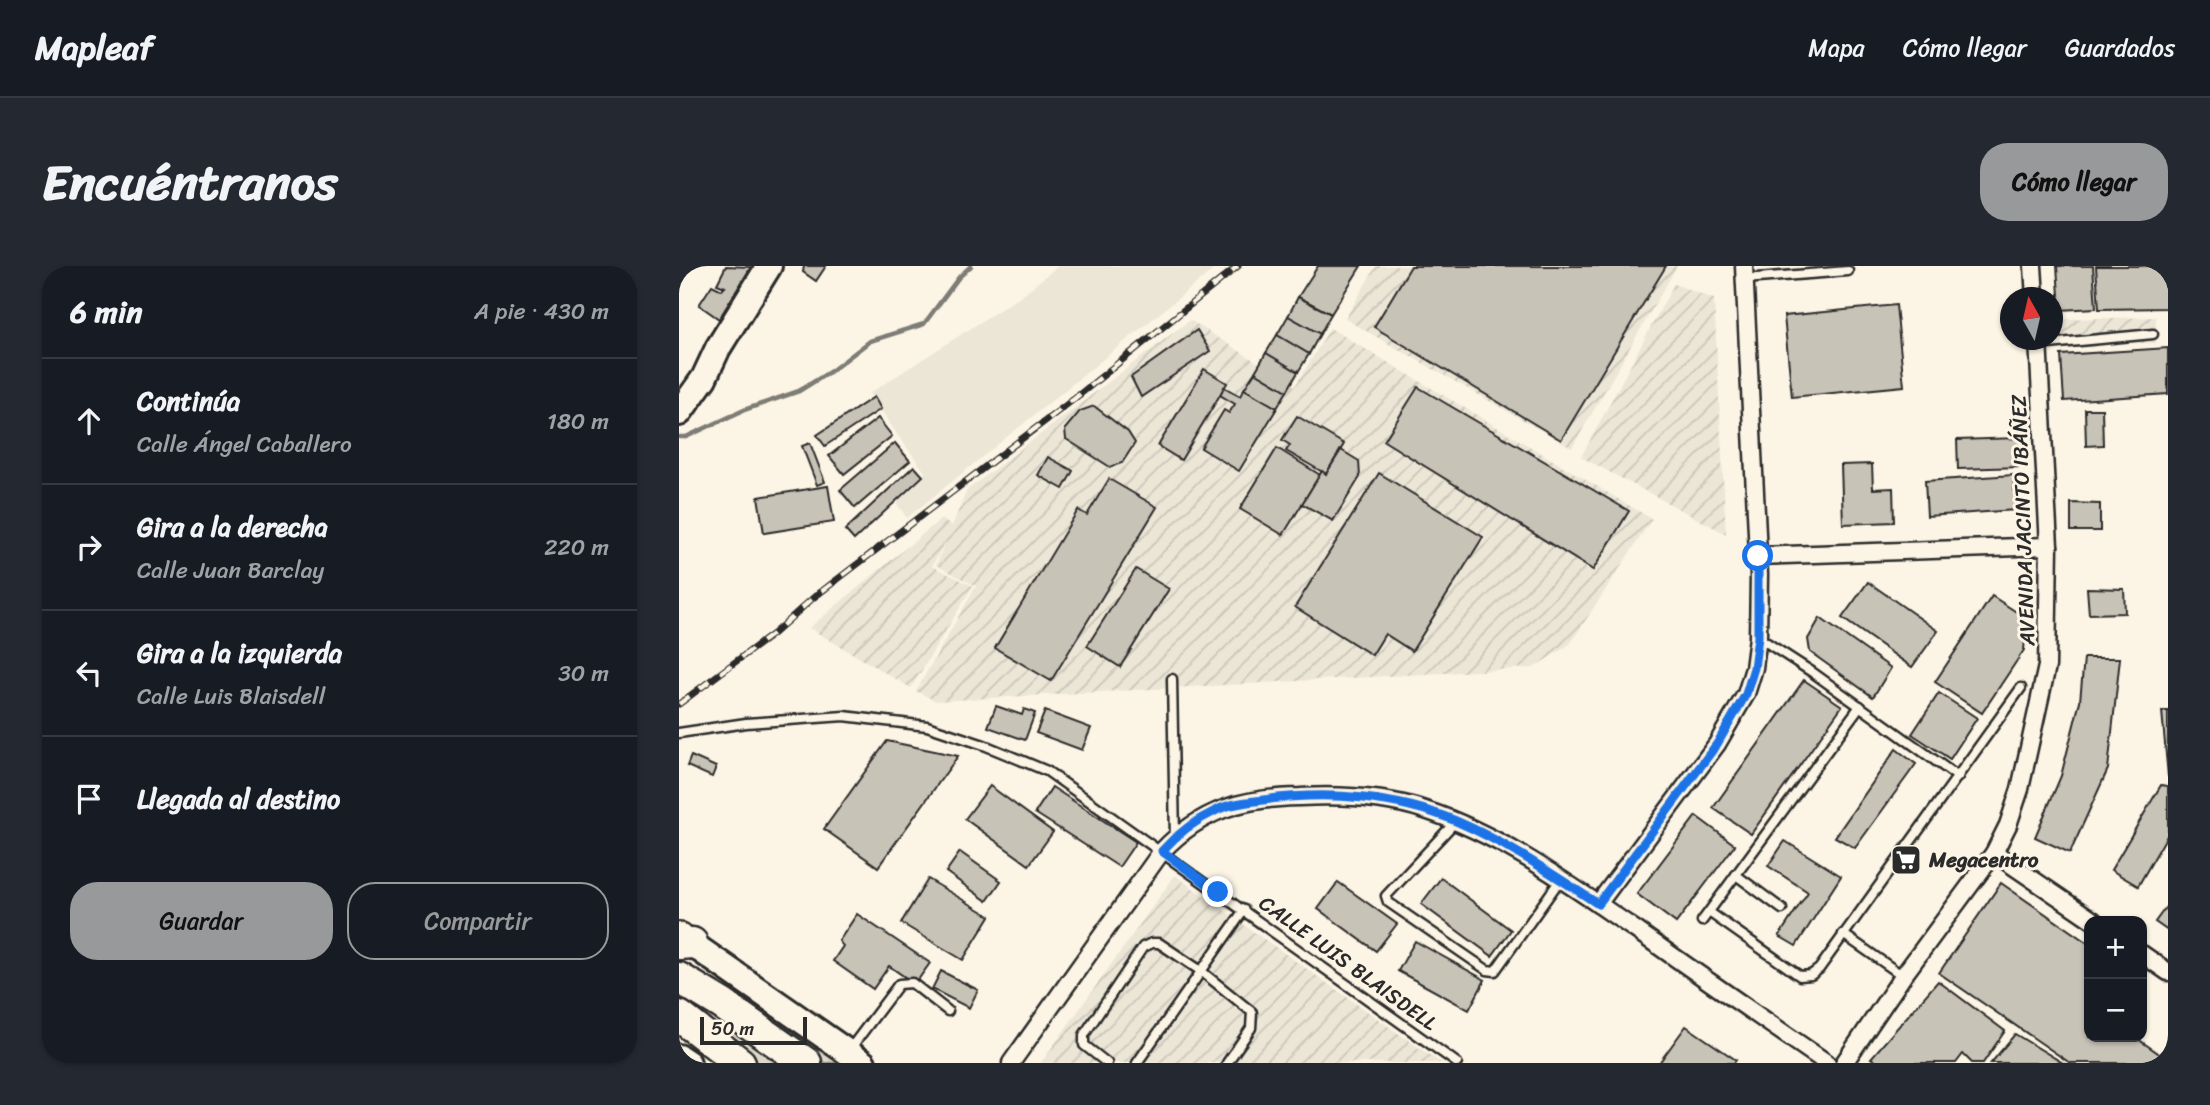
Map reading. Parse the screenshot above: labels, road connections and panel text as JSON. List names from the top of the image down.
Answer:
{
  "streets": {
    "street": ["AVENIDA JACINTO IBÁÑEZ"],
    "lane": ["CALLE LUIS BLAISDELL"]
  },
  "places": {
    "supermarket": ["Megacentro"]
  },
  "scale_bar": "50 m",
  "north": "top",
  "page": {
    "header": "Mapleaf",
    "nav": ["Mapa", "Cómo llegar", "Guardados"],
    "title": "Encuéntranos",
    "buttons": [
      "Cómo llegar",
      ["Guardar", "Compartir"]
    ],
    "heading": ["6 min", "A pie · 430 m"],
    "list": [
      ["Continúa", "Calle Ángel Caballero", "180 m"],
      ["Gira a la derecha", "Calle Juan Barclay", "220 m"],
      ["Gira a la izquierda", "Calle Luis Blaisdell", "30 m"],
      "Llegada al destino"
    ],
    "map_buttons": ["+", "−"],
    "scale": "50 m"
  }
}
